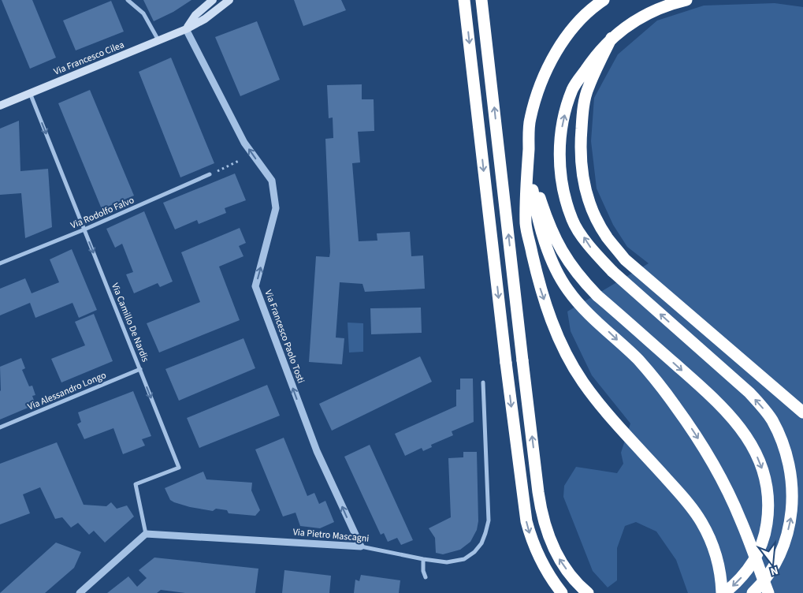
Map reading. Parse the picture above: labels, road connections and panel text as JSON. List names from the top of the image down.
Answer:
{
  "streets": {
    "main road": ["Via Francesco Cilea"],
    "street": [
      "Via Rodolfo Falvo",
      "Via Camillo De Nardis",
      "Via Francesco Paolo Tosti",
      "Via Alessandro Longo",
      "Via Pietro Mascagni"
    ]
  },
  "crossings": [
    ["Via Francesco Cilea", "Via Camillo De Nardis"],
    ["Via Francesco Cilea", "Via Francesco Paolo Tosti"],
    ["Via Rodolfo Falvo", "Via Camillo De Nardis"],
    ["Via Camillo De Nardis", "Via Alessandro Longo"],
    ["Via Camillo De Nardis", "Via Pietro Mascagni"],
    ["Via Francesco Paolo Tosti", "Via Pietro Mascagni"]
  ],
  "one_way": ["Via Camillo De Nardis", "Via Francesco Paolo Tosti"],
  "north": "bottom"
}
